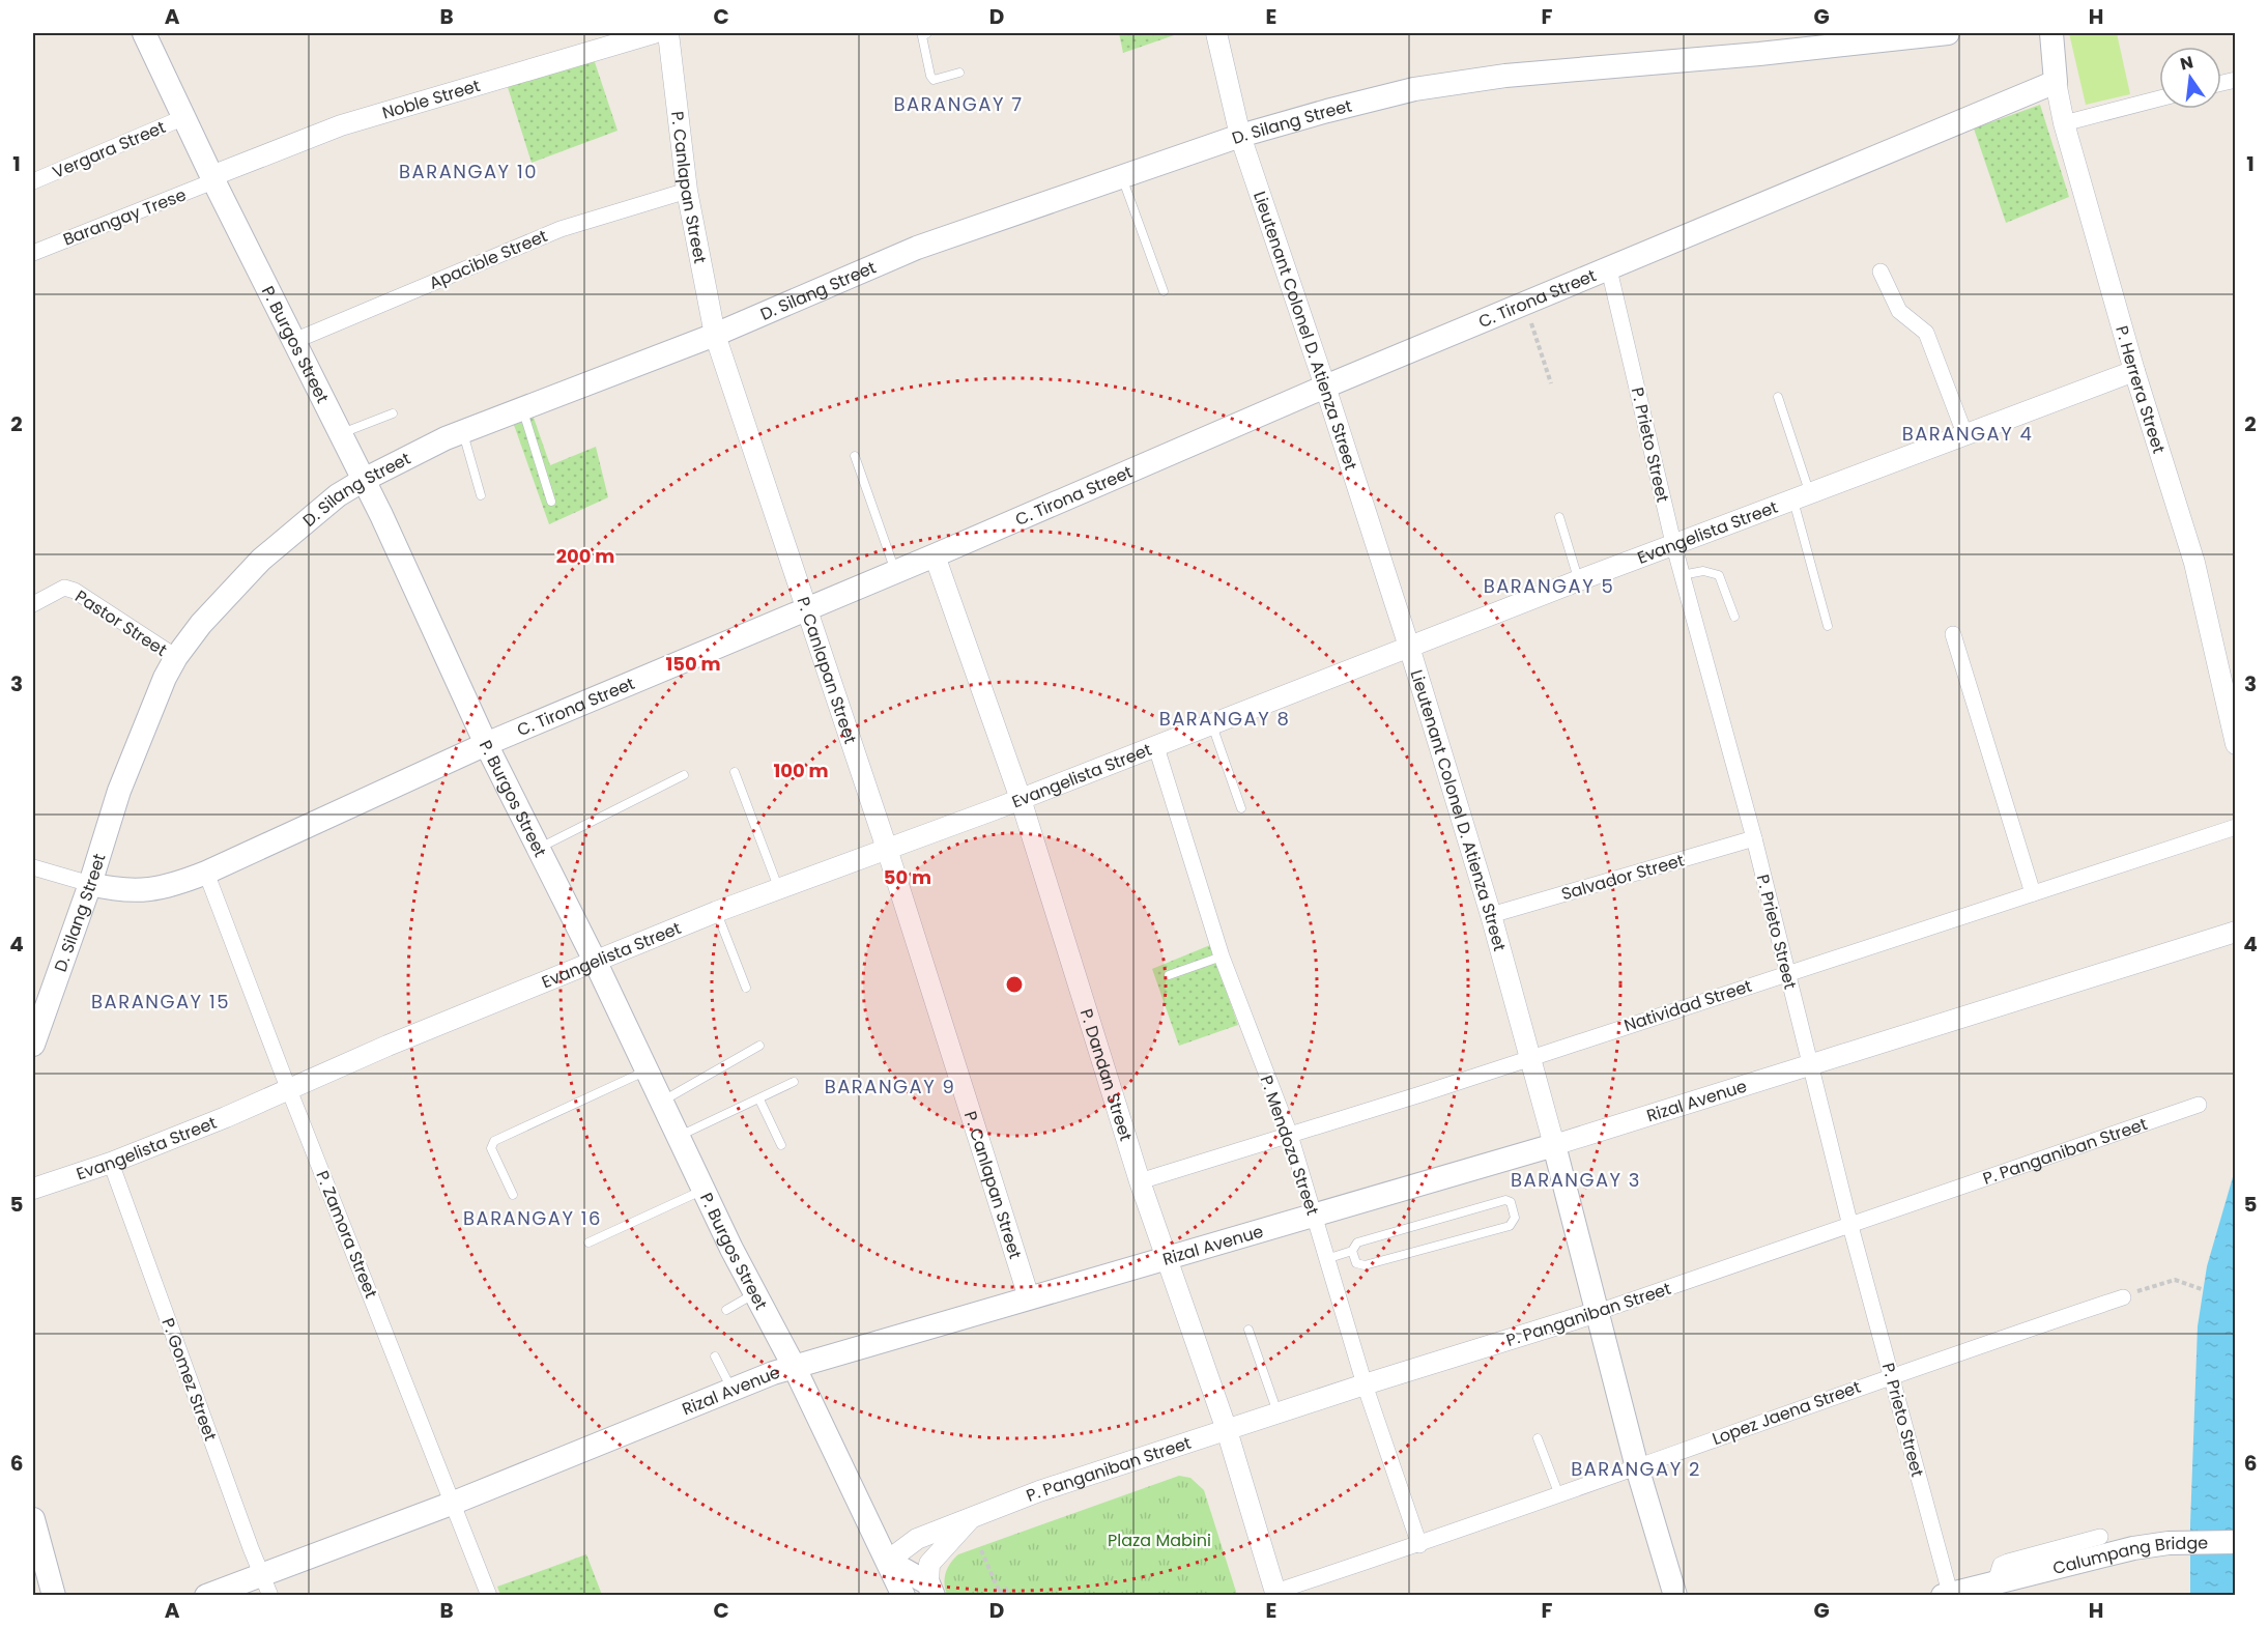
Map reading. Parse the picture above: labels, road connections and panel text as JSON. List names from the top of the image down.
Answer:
{
  "streets": {
    "main road": [
      "D. Silang Street",
      "C. Tirona Street",
      "Lieutenant Colonel D. Atienza Street",
      "P. Burgos Street",
      "P. Herrera Street",
      "Rizal Avenue",
      "Calumpang Bridge"
    ],
    "street": [
      "Noble Street",
      "Vergara Street",
      "P. Canlapan Street",
      "Barangay Trese",
      "Apacible Street",
      "P. Prieto Street",
      "Evangelista Street",
      "Pastor Street",
      "Salvador Street",
      "Natividad Street",
      "P. Dandan Street",
      "P. Mendoza Street",
      "P. Panganiban Street",
      "P. Zamora Street",
      "P. Gomez Street",
      "Lopez Jaena Street"
    ]
  },
  "crossings": [
    ["Noble Street", "Barangay Trese"],
    ["Noble Street", "P. Burgos Street"],
    ["D. Silang Street", "P. Canlapan Street"],
    ["D. Silang Street", "C. Tirona Street"],
    ["D. Silang Street", "Lieutenant Colonel D. Atienza Street"],
    ["D. Silang Street", "P. Burgos Street"],
    ["D. Silang Street", "Pastor Street"],
    ["Vergara Street", "P. Burgos Street"],
    ["P. Canlapan Street", "Apacible Street"],
    ["P. Canlapan Street", "C. Tirona Street"],
    ["P. Canlapan Street", "Evangelista Street"],
    ["P. Canlapan Street", "Rizal Avenue"],
    ["Barangay Trese", "P. Burgos Street"],
    ["Apacible Street", "P. Burgos Street"],
    ["C. Tirona Street", "Lieutenant Colonel D. Atienza Street"],
    ["C. Tirona Street", "P. Burgos Street"],
    ["C. Tirona Street", "P. Herrera Street"],
    ["C. Tirona Street", "P. Prieto Street"],
    ["C. Tirona Street", "P. Dandan Street"],
    ["C. Tirona Street", "P. Zamora Street"],
    ["Lieutenant Colonel D. Atienza Street", "Evangelista Street"],
    ["Lieutenant Colonel D. Atienza Street", "Salvador Street"],
    ["Lieutenant Colonel D. Atienza Street", "Natividad Street"],
    ["Lieutenant Colonel D. Atienza Street", "Rizal Avenue"],
    ["Lieutenant Colonel D. Atienza Street", "P. Panganiban Street"],
    ["Lieutenant Colonel D. Atienza Street", "Lopez Jaena Street"],
    ["P. Burgos Street", "Evangelista Street"],
    ["P. Burgos Street", "Rizal Avenue"],
    ["P. Burgos Street", "P. Panganiban Street"],
    ["P. Herrera Street", "Evangelista Street"],
    ["P. Prieto Street", "Evangelista Street"],
    ["P. Prieto Street", "Salvador Street"],
    ["P. Prieto Street", "Natividad Street"],
    ["P. Prieto Street", "Rizal Avenue"],
    ["P. Prieto Street", "P. Panganiban Street"],
    ["P. Prieto Street", "Lopez Jaena Street"],
    ["P. Prieto Street", "Calumpang Bridge"],
    ["Evangelista Street", "P. Dandan Street"],
    ["Evangelista Street", "P. Mendoza Street"],
    ["Evangelista Street", "P. Zamora Street"],
    ["Evangelista Street", "P. Gomez Street"],
    ["Natividad Street", "P. Dandan Street"],
    ["Natividad Street", "P. Mendoza Street"],
    ["P. Dandan Street", "Rizal Avenue"],
    ["P. Dandan Street", "P. Panganiban Street"],
    ["P. Dandan Street", "Lopez Jaena Street"],
    ["Rizal Avenue", "P. Mendoza Street"],
    ["Rizal Avenue", "P. Zamora Street"],
    ["Rizal Avenue", "P. Gomez Street"],
    ["P. Mendoza Street", "P. Panganiban Street"],
    ["P. Mendoza Street", "Lopez Jaena Street"]
  ],
  "districts": [
    "BARANGAY 7",
    "BARANGAY 10",
    "BARANGAY 4",
    "BARANGAY 5",
    "BARANGAY 8",
    "BARANGAY 15",
    "BARANGAY 9",
    "BARANGAY 3",
    "BARANGAY 16",
    "BARANGAY 2"
  ],
  "parks": ["Plaza Mabini"],
  "north": "top",
  "grid": {
    "columns": [
      "A",
      "B",
      "C",
      "D",
      "E",
      "F",
      "G",
      "H"
    ],
    "rows": [
      "1",
      "2",
      "3",
      "4",
      "5",
      "6"
    ]
  },
  "rings": [
    "200 m",
    "150 m",
    "100 m",
    "50 m"
  ]
}
